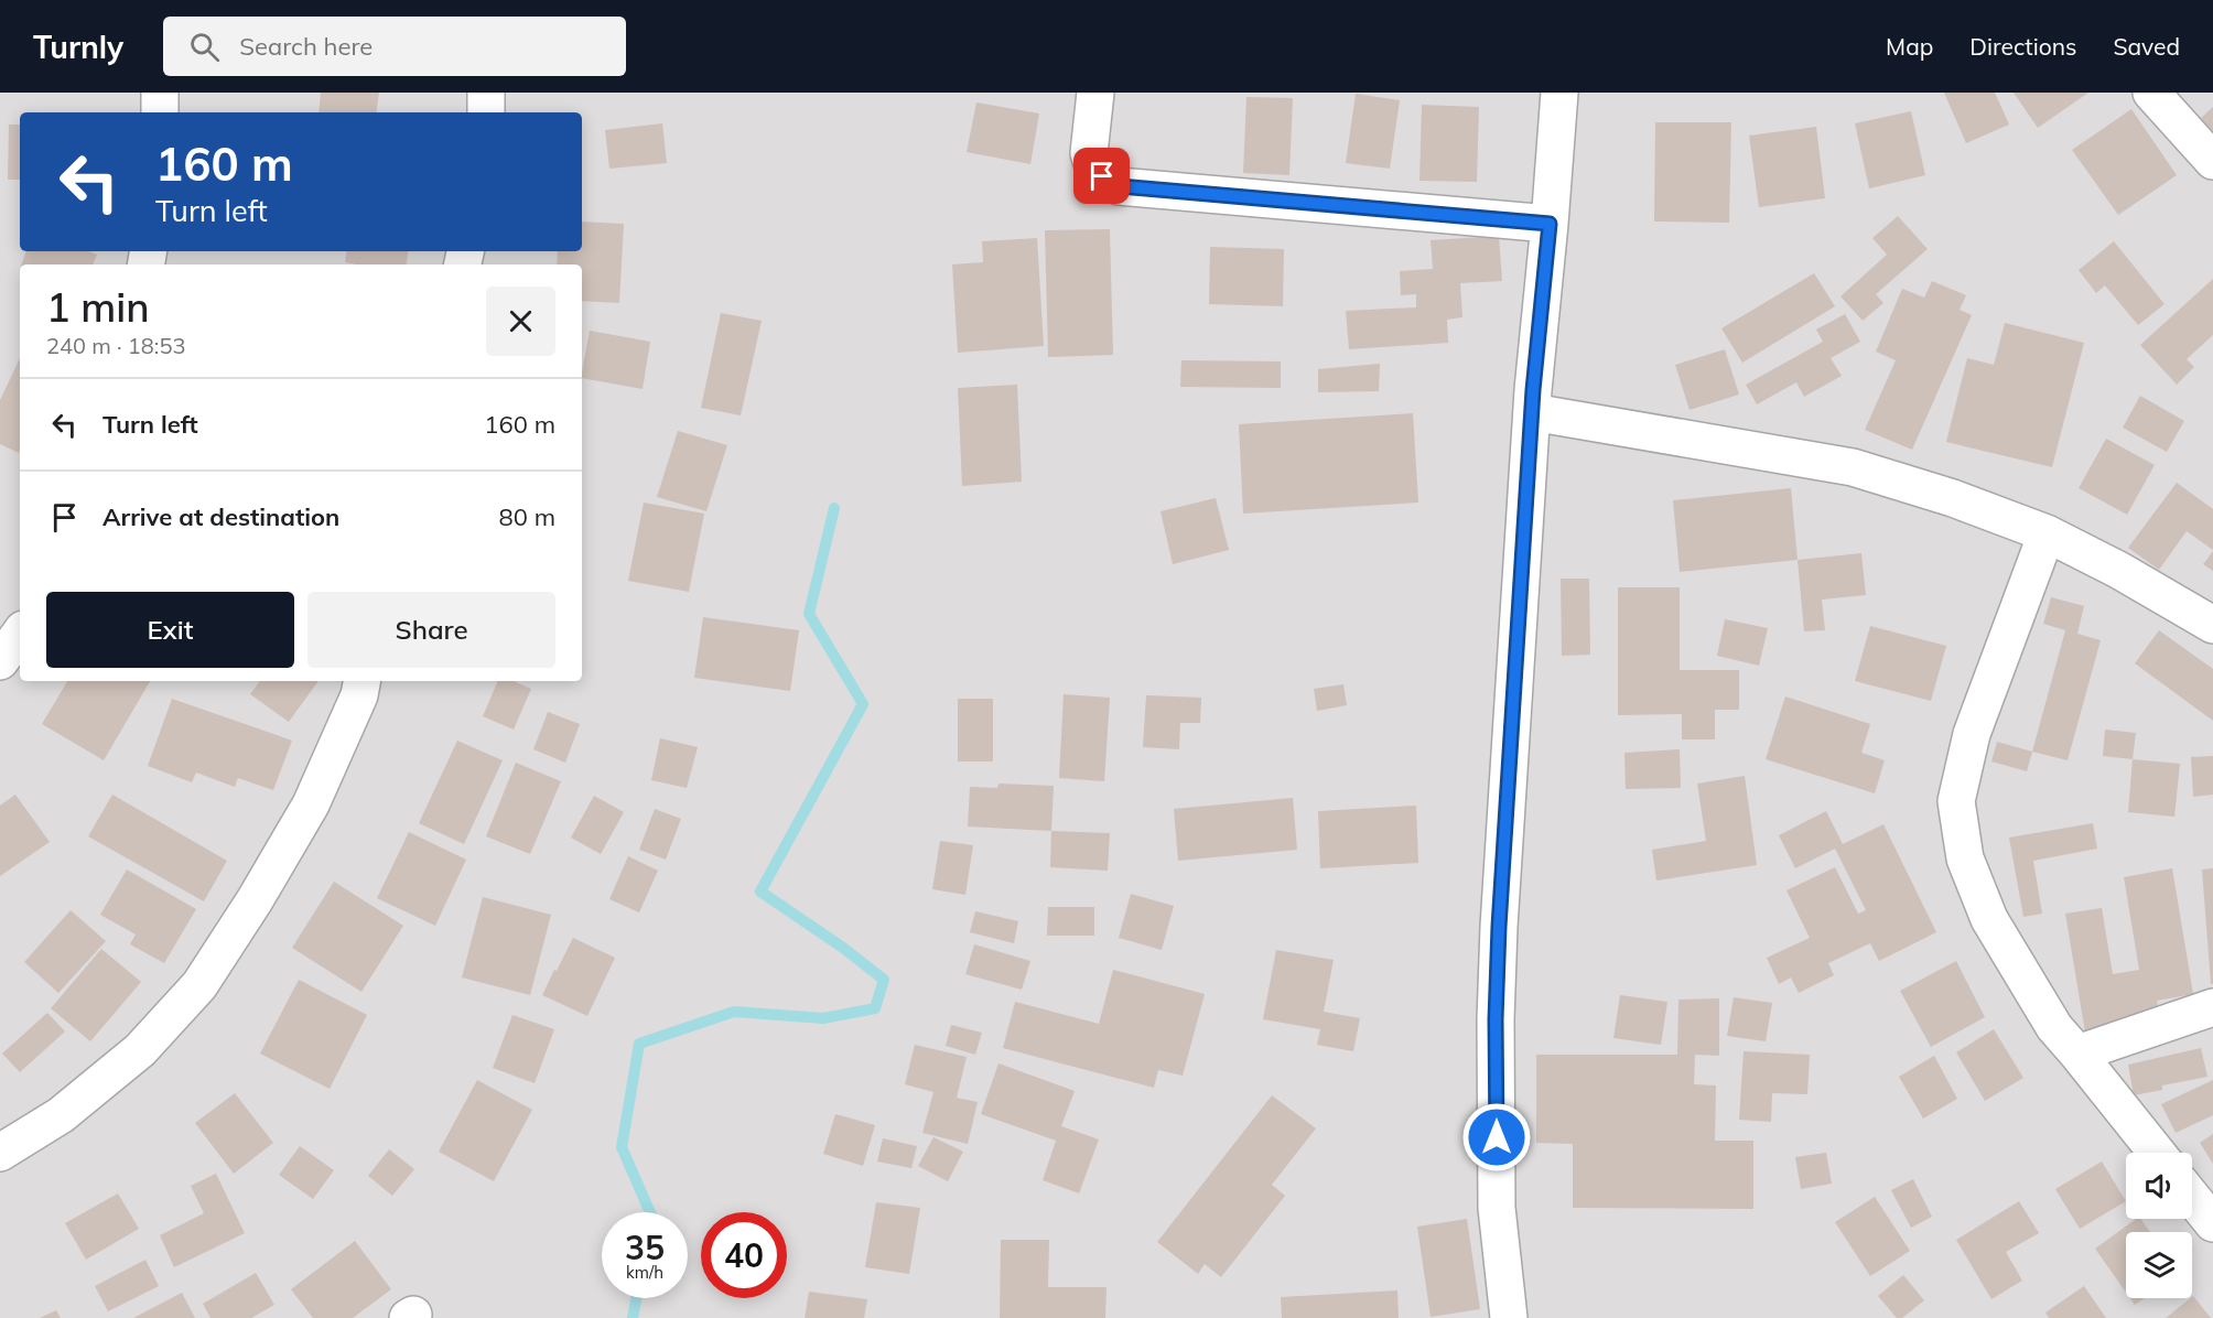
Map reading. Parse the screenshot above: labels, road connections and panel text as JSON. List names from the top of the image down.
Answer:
{
  "page": {
    "header": "Turnly",
    "search": "Search here",
    "nav": ["Map", "Directions", "Saved"],
    "turn": ["160 m", "Turn left"],
    "heading": ["1 min", "240 m · 18:53"],
    "list": [
      {
        "name": "Turn left",
        "value": "160 m"
      },
      {
        "name": "Arrive at destination",
        "value": "80 m"
      }
    ],
    "buttons": ["Exit", "Share"],
    "speed": "35 km/h",
    "limit": "40"
  }
}
